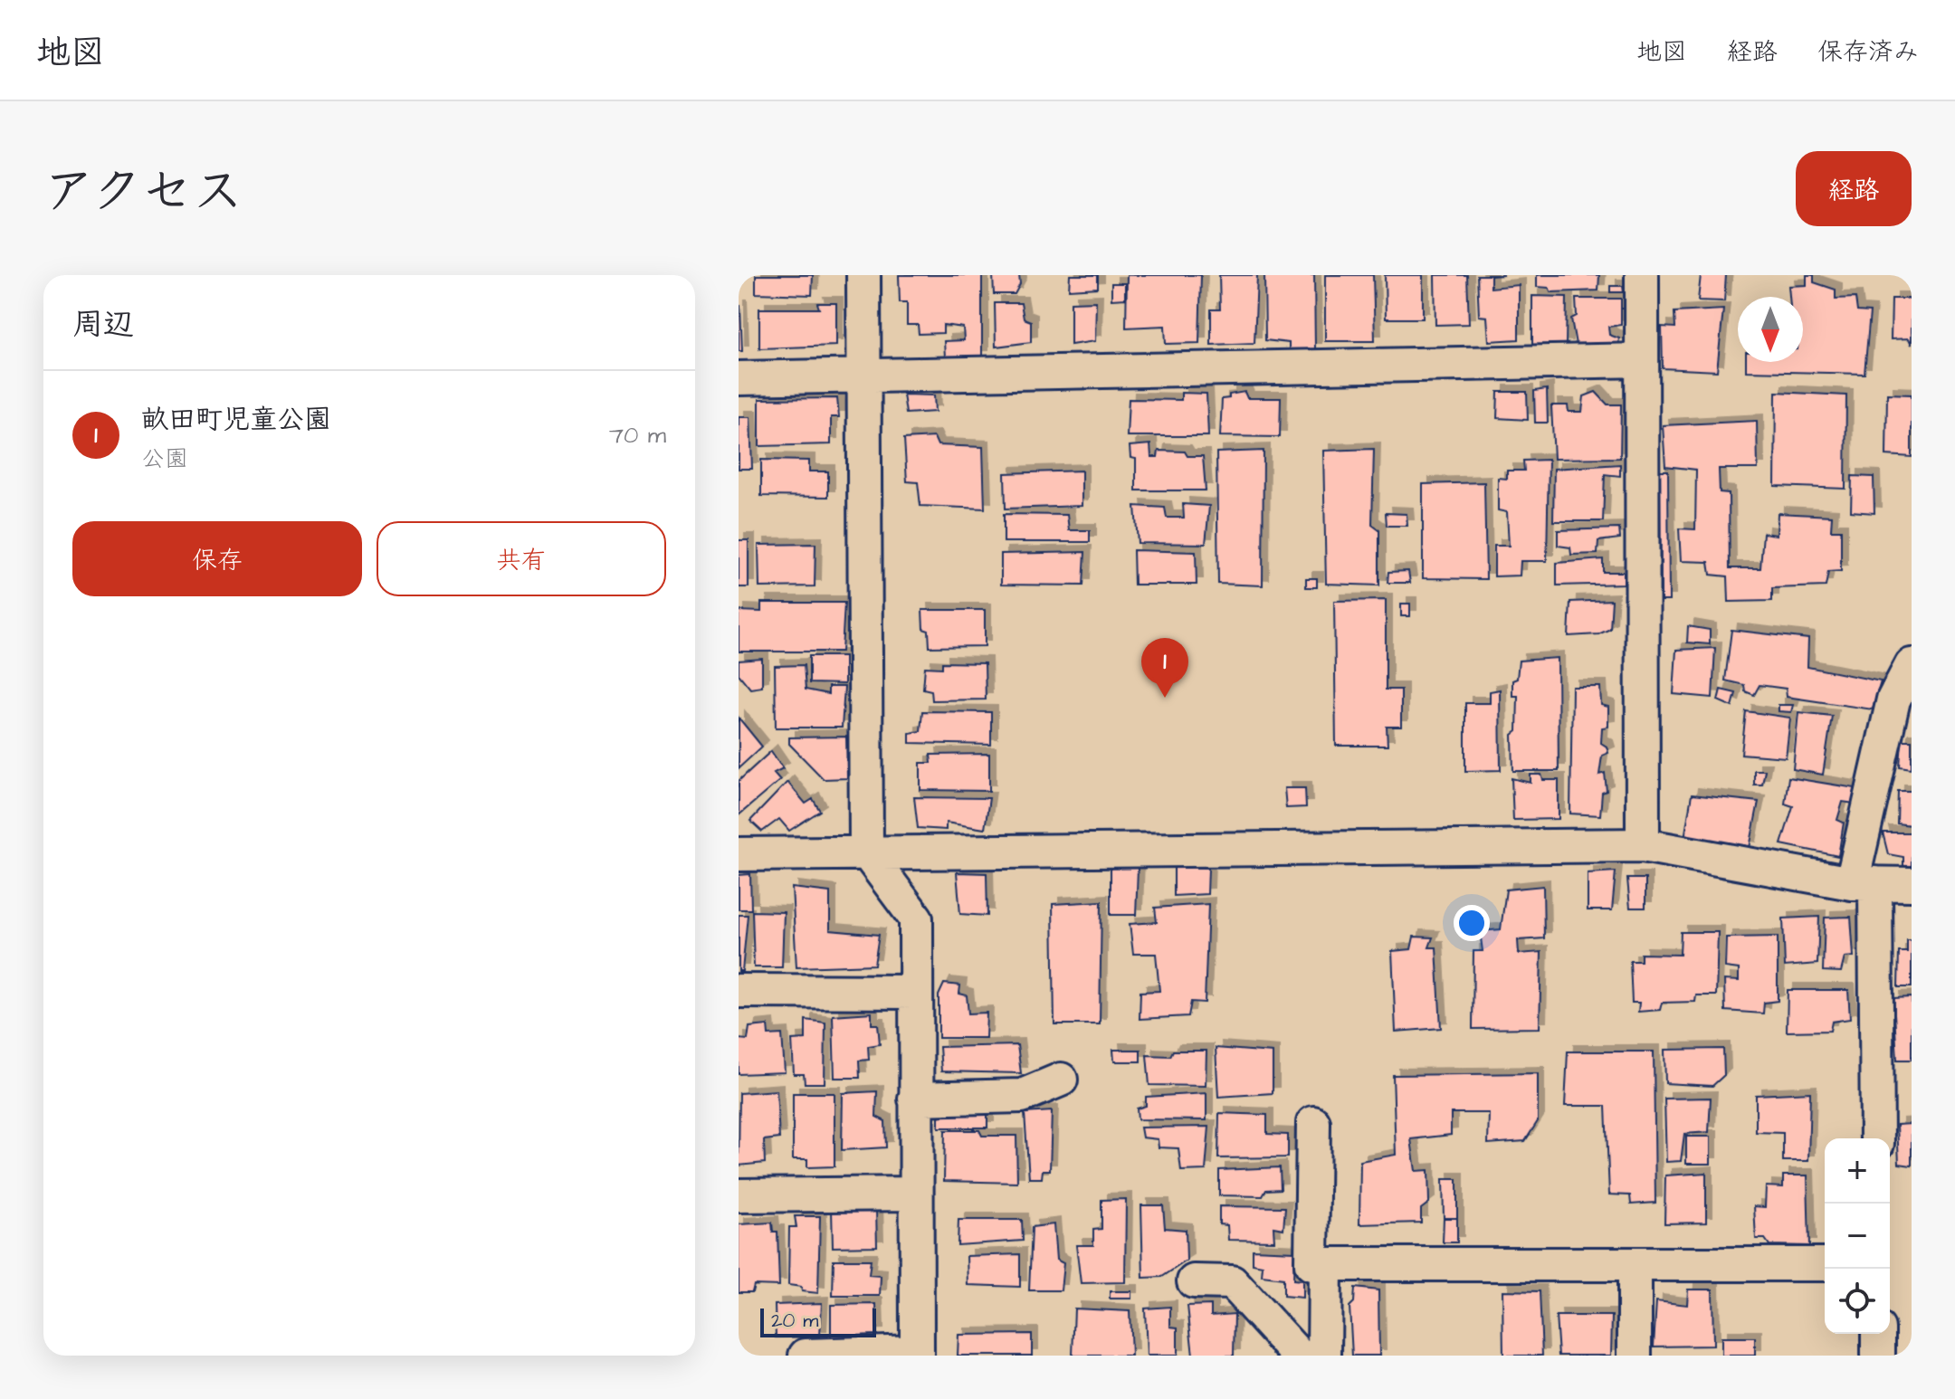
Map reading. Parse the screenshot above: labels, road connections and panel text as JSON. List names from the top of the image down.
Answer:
{
  "scale_bar": "20 m",
  "north": "bottom",
  "page": {
    "header": "地図",
    "nav": ["地図", "経路", "保存済み"],
    "title": "アクセス",
    "buttons": [
      "経路",
      ["保存", "共有"]
    ],
    "heading": "周辺",
    "list": [
      {
        "mark": "1",
        "name": "畝田町児童公園",
        "note": "公園",
        "value": "70 m"
      }
    ],
    "pins": "1",
    "map_buttons": ["+", "−"],
    "scale": "20 m"
  }
}
